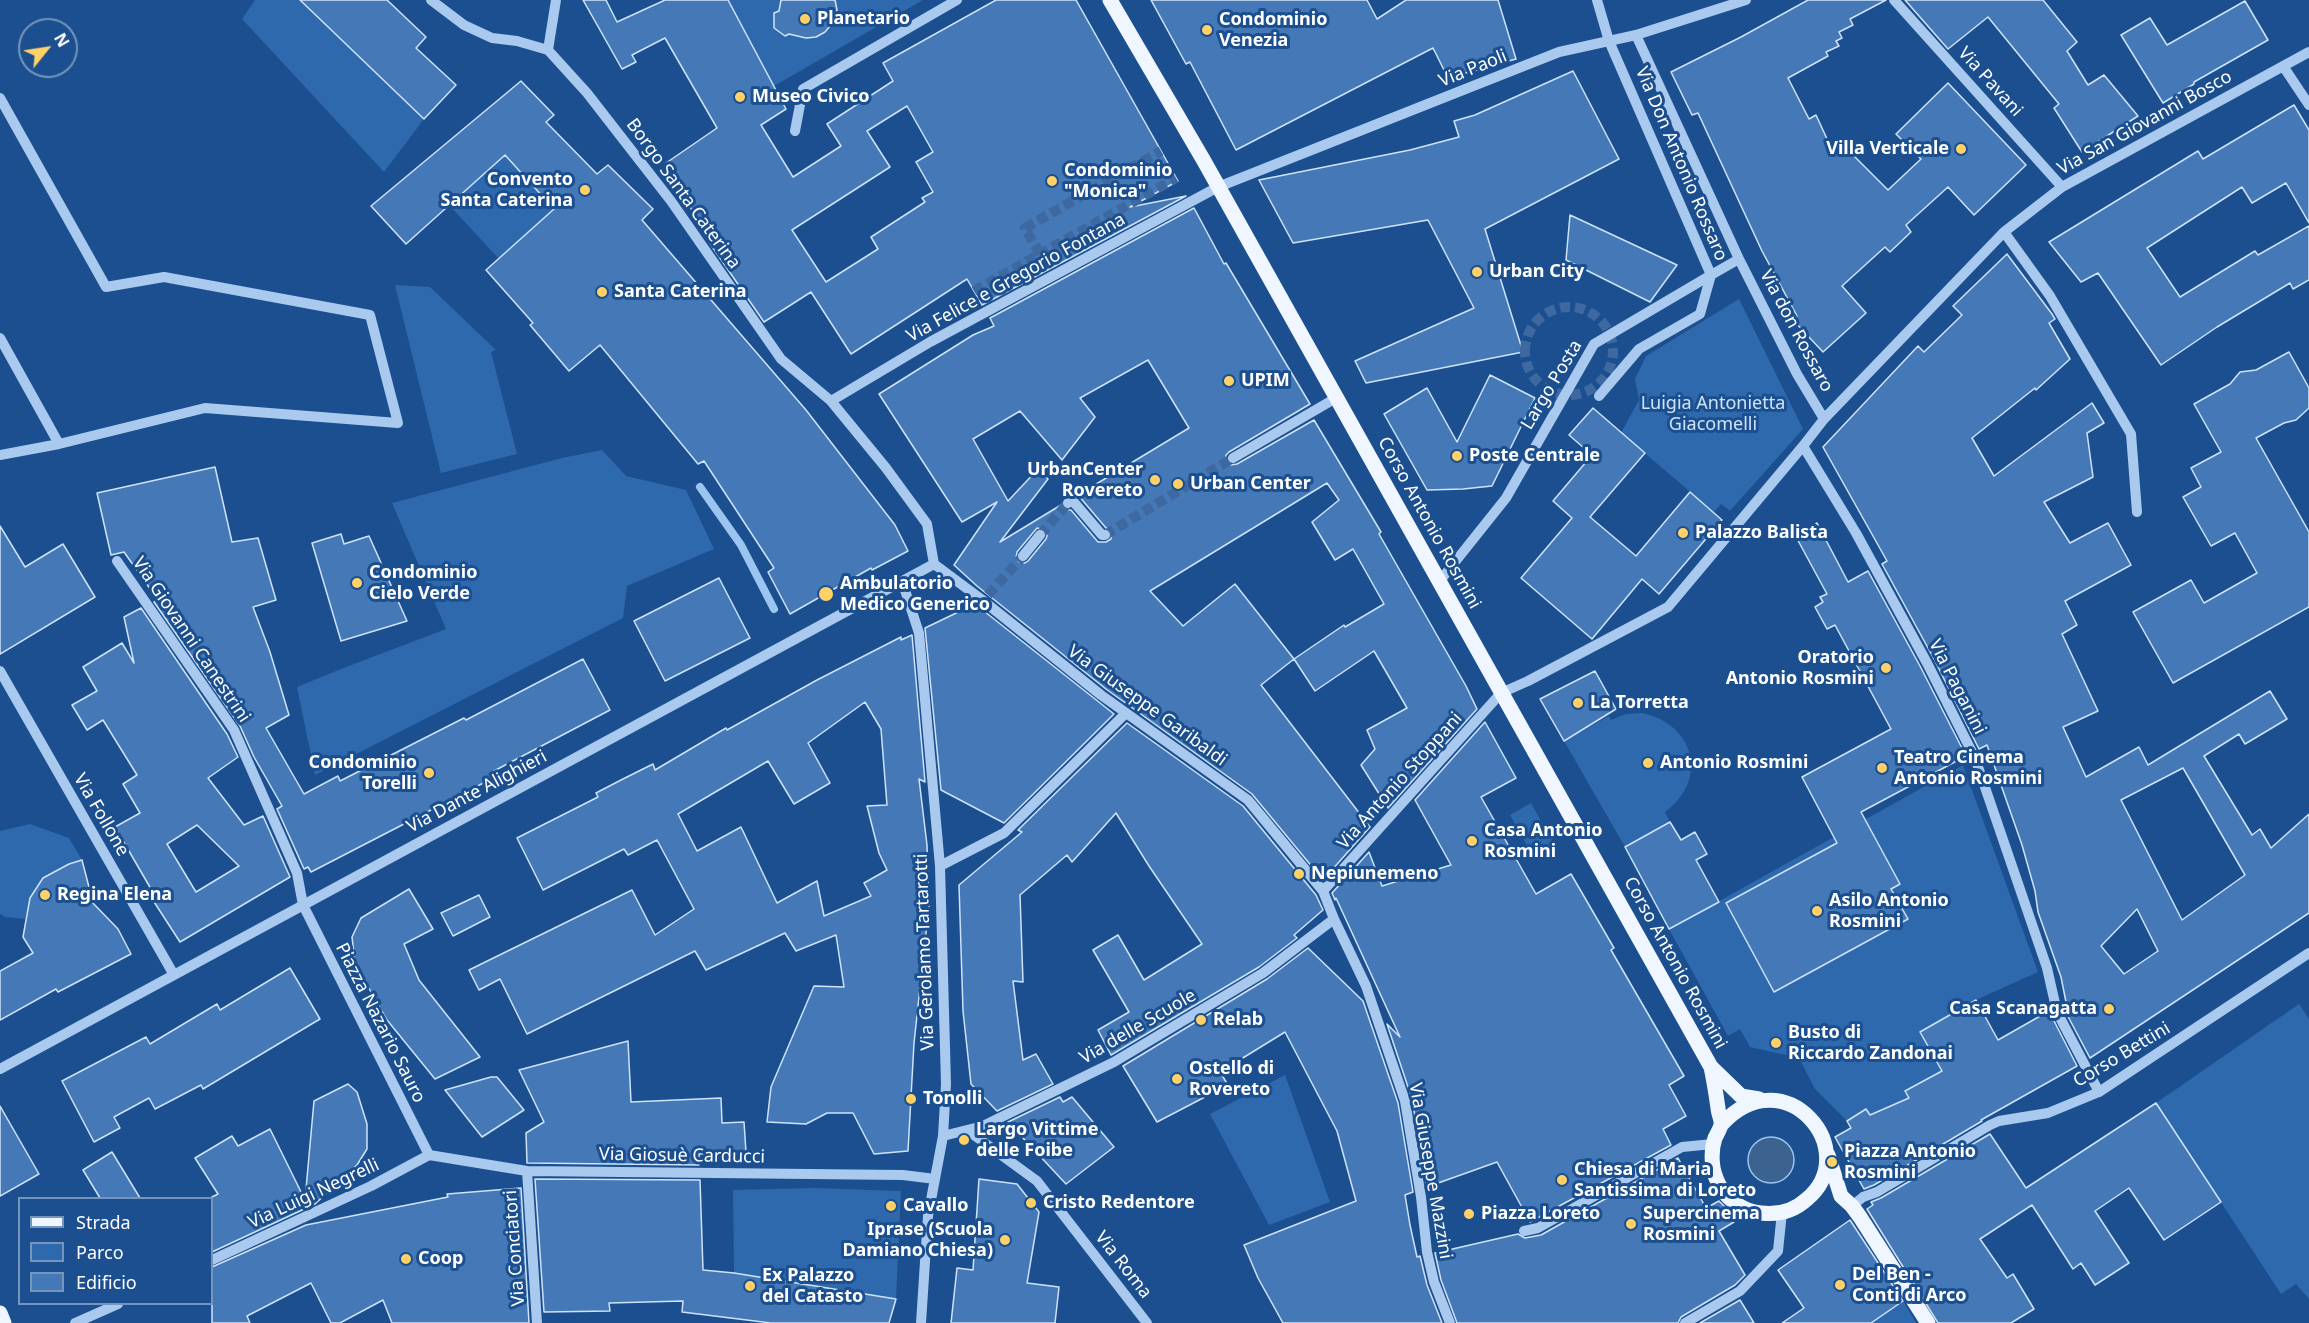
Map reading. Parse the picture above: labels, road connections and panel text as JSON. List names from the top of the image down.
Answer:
{
  "streets": {
    "main road": ["Corso Antonio Rosmini"],
    "street": [
      "Via Paoli",
      "Via Pavani",
      "Via San Giovanni Bosco",
      "Via Don Antonio Rossaro",
      "Borgo Santa Caterina",
      "Via Felice e Gregorio Fontana",
      "Via don Rossaro",
      "Largo Posta",
      "Via Giovanni Canestrini",
      "Via Paganini",
      "Via Giuseppe Garibaldi",
      "Via Antonio Stoppani",
      "Via Dante Alighieri",
      "Via Follone",
      "Via Gerolamo Tartarotti",
      "Piazza Nazario Sauro",
      "Via delle Scuole",
      "Corso Bettini",
      "Via Giosuè Carducci",
      "Via Giuseppe Mazzini",
      "Via Luigi Negrelli",
      "Via Conciatori",
      "Via Roma"
    ]
  },
  "crossings": [
    ["Via Paoli", "Via Don Antonio Rossaro"],
    ["Via Paoli", "Via Felice e Gregorio Fontana"],
    ["Via Paoli", "Corso Antonio Rosmini"],
    ["Via Pavani", "Via San Giovanni Bosco"],
    ["Via San Giovanni Bosco", "Via don Rossaro"],
    ["Via San Giovanni Bosco", "Corso Antonio Rosmini"],
    ["Via San Giovanni Bosco", "Via Paganini"],
    ["Via San Giovanni Bosco", "Via Antonio Stoppani"],
    ["Via Don Antonio Rossaro", "Via don Rossaro"],
    ["Via Don Antonio Rossaro", "Largo Posta"],
    ["Borgo Santa Caterina", "Via Felice e Gregorio Fontana"],
    ["Borgo Santa Caterina", "Via Giuseppe Garibaldi"],
    ["Borgo Santa Caterina", "Via Dante Alighieri"],
    ["Via Felice e Gregorio Fontana", "Corso Antonio Rosmini"],
    ["Largo Posta", "Corso Antonio Rosmini"],
    ["Corso Antonio Rosmini", "Via Antonio Stoppani"],
    ["Via Giovanni Canestrini", "Via Dante Alighieri"],
    ["Via Giovanni Canestrini", "Piazza Nazario Sauro"],
    ["Via Paganini", "Corso Bettini"],
    ["Via Giuseppe Garibaldi", "Via Antonio Stoppani"],
    ["Via Giuseppe Garibaldi", "Via Dante Alighieri"],
    ["Via Giuseppe Garibaldi", "Via Giuseppe Mazzini"],
    ["Via Antonio Stoppani", "Via Giuseppe Mazzini"],
    ["Via Dante Alighieri", "Via Follone"],
    ["Via Dante Alighieri", "Via Gerolamo Tartarotti"],
    ["Via Dante Alighieri", "Piazza Nazario Sauro"],
    ["Via Gerolamo Tartarotti", "Via delle Scuole"],
    ["Via Gerolamo Tartarotti", "Via Giosuè Carducci"],
    ["Piazza Nazario Sauro", "Via Giosuè Carducci"],
    ["Piazza Nazario Sauro", "Via Luigi Negrelli"],
    ["Via delle Scuole", "Via Giuseppe Mazzini"],
    ["Via delle Scuole", "Via Roma"],
    ["Via Giosuè Carducci", "Via Luigi Negrelli"],
    ["Via Giosuè Carducci", "Via Conciatori"]
  ],
  "parks": ["Luigia Antonietta Giacomelli"],
  "places": [
    "Planetario",
    "Condominio Venezia",
    "Museo Civico",
    "Villa Verticale",
    "Condominio \"Monica\"",
    "Convento Santa Caterina",
    "Urban City",
    "Santa Caterina",
    "UPIM",
    "Poste Centrale",
    "UrbanCenter Rovereto",
    "Urban Center",
    "Palazzo Balista",
    "Condominio Cielo Verde",
    "Ambulatorio Medico Generico",
    "Oratorio Antonio Rosmini",
    "La Torretta",
    "Antonio Rosmini",
    "Teatro Cinema Antonio Rosmini",
    "Condominio Torelli",
    "Casa Antonio Rosmini",
    "Nepiunemeno",
    "Regina Elena",
    "Asilo Antonio Rosmini",
    "Casa Scanagatta",
    "Relab",
    "Busto di Riccardo Zandonai",
    "Ostello di Rovereto",
    "Tonolli",
    "Largo Vittime delle Foibe",
    "Piazza Antonio Rosmini",
    "Chiesa di Maria Santissima di Loreto",
    "Cristo Redentore",
    "Cavallo",
    "Piazza Loreto",
    "Supercinema Rosmini",
    "Iprase (Scuola Damiano Chiesa)",
    "Coop",
    "Del Ben - Conti di Arco",
    "Ex Palazzo del Catasto"
  ],
  "legend": ["Strada", "Parco", "Edificio"],
  "north": "top right"
}
